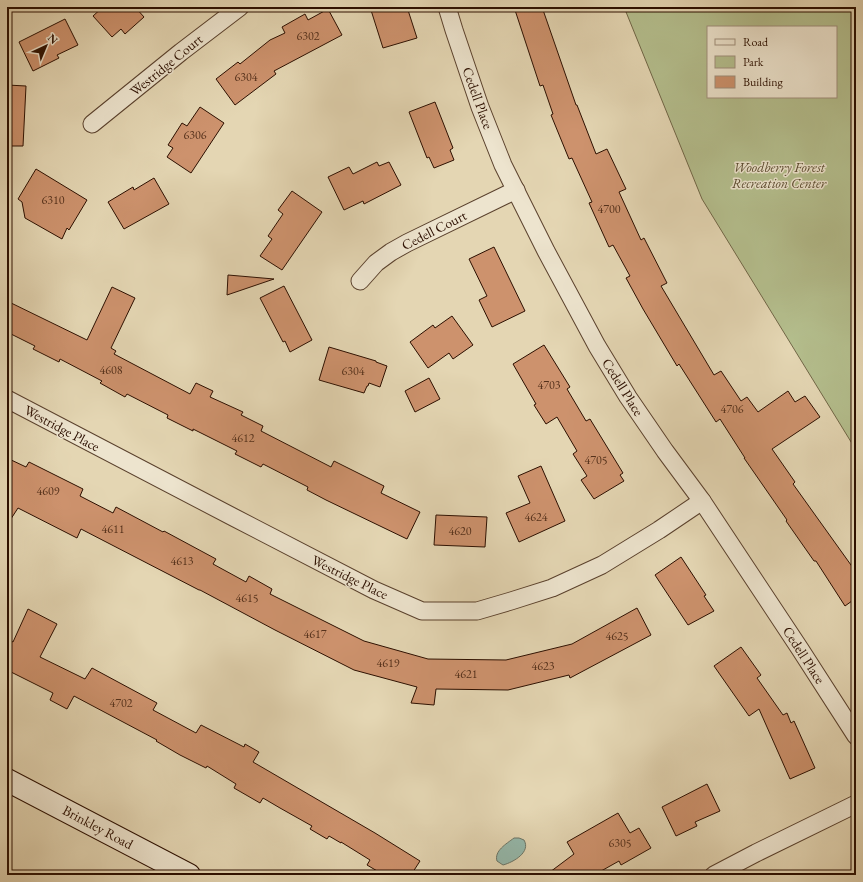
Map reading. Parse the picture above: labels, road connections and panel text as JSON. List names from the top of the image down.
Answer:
{
  "streets": {
    "main road": ["Brinkley Road"],
    "street": [
      "Westridge Court",
      "Cedell Place",
      "Cedell Court",
      "Westridge Place"
    ]
  },
  "crossings": [
    ["Cedell Place", "Cedell Court"],
    ["Cedell Place", "Westridge Place"]
  ],
  "parks": ["Woodberry Forest Recreation Center"],
  "house_numbers": [
    "6302",
    "6304",
    "6306",
    "6310",
    "4700",
    "4608",
    "6304",
    "4703",
    "4706",
    "4612",
    "4705",
    "4609",
    "4624",
    "4611",
    "4620",
    "4613",
    "4615",
    "4617",
    "4625",
    "4619",
    "4623",
    "4621",
    "4702",
    "6305"
  ],
  "legend": ["Road", "Park", "Building"],
  "north": "top right"
}
